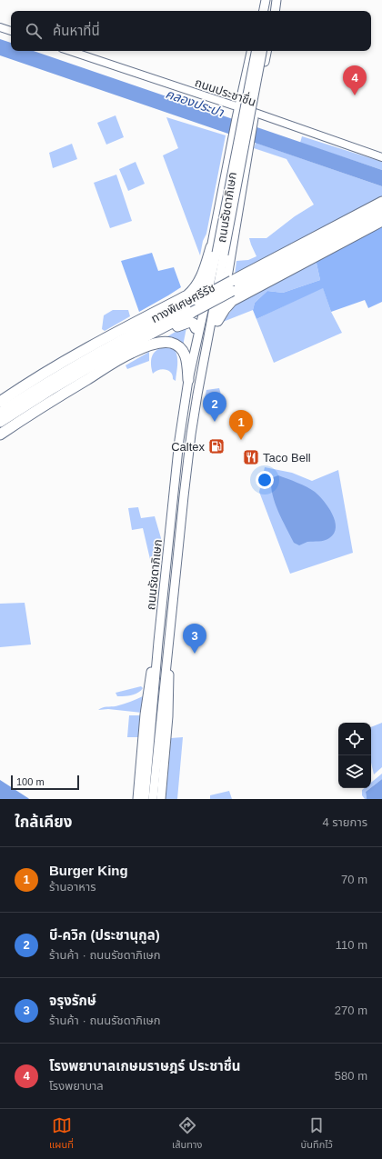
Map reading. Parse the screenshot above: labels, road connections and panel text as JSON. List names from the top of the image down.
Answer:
{
  "streets": {
    "highway": ["ทางพิเศษศรีรัช"],
    "main road": ["ถนนประชาชื่น", "ถนนรัชดาภิเษก"]
  },
  "crossings": [
    ["ถนนประชาชื่น", "ถนนรัชดาภิเษก"]
  ],
  "water": ["คลองประปา"],
  "places": {
    "fuel station": ["Caltex"],
    "restaurant": ["Taco Bell"]
  },
  "scale_bar": "100 m",
  "page": {
    "search": "ค้นหาที่นี่",
    "pins": [
      "4",
      "2",
      "1",
      "3"
    ],
    "scale": "100 m",
    "heading": ["ใกล้เคียง", "4 รายการ"],
    "list": [
      {
        "mark": "1",
        "name": "Burger King",
        "note": "ร้านอาหาร",
        "value": "70 m"
      },
      {
        "mark": "2",
        "name": "บี-ควิก (ประชานุกูล)",
        "note": "ร้านค้า · ถนนรัชดาภิเษก",
        "value": "110 m"
      },
      {
        "mark": "3",
        "name": "จรุงรักษ์",
        "note": "ร้านค้า · ถนนรัชดาภิเษก",
        "value": "270 m"
      },
      {
        "mark": "4",
        "name": "โรงพยาบาลเกษมราษฎร์ ประชาชื่น",
        "note": "โรงพยาบาล",
        "value": "580 m"
      }
    ],
    "nav": ["แผนที่", "เส้นทาง", "บันทึกไว้"]
  }
}
